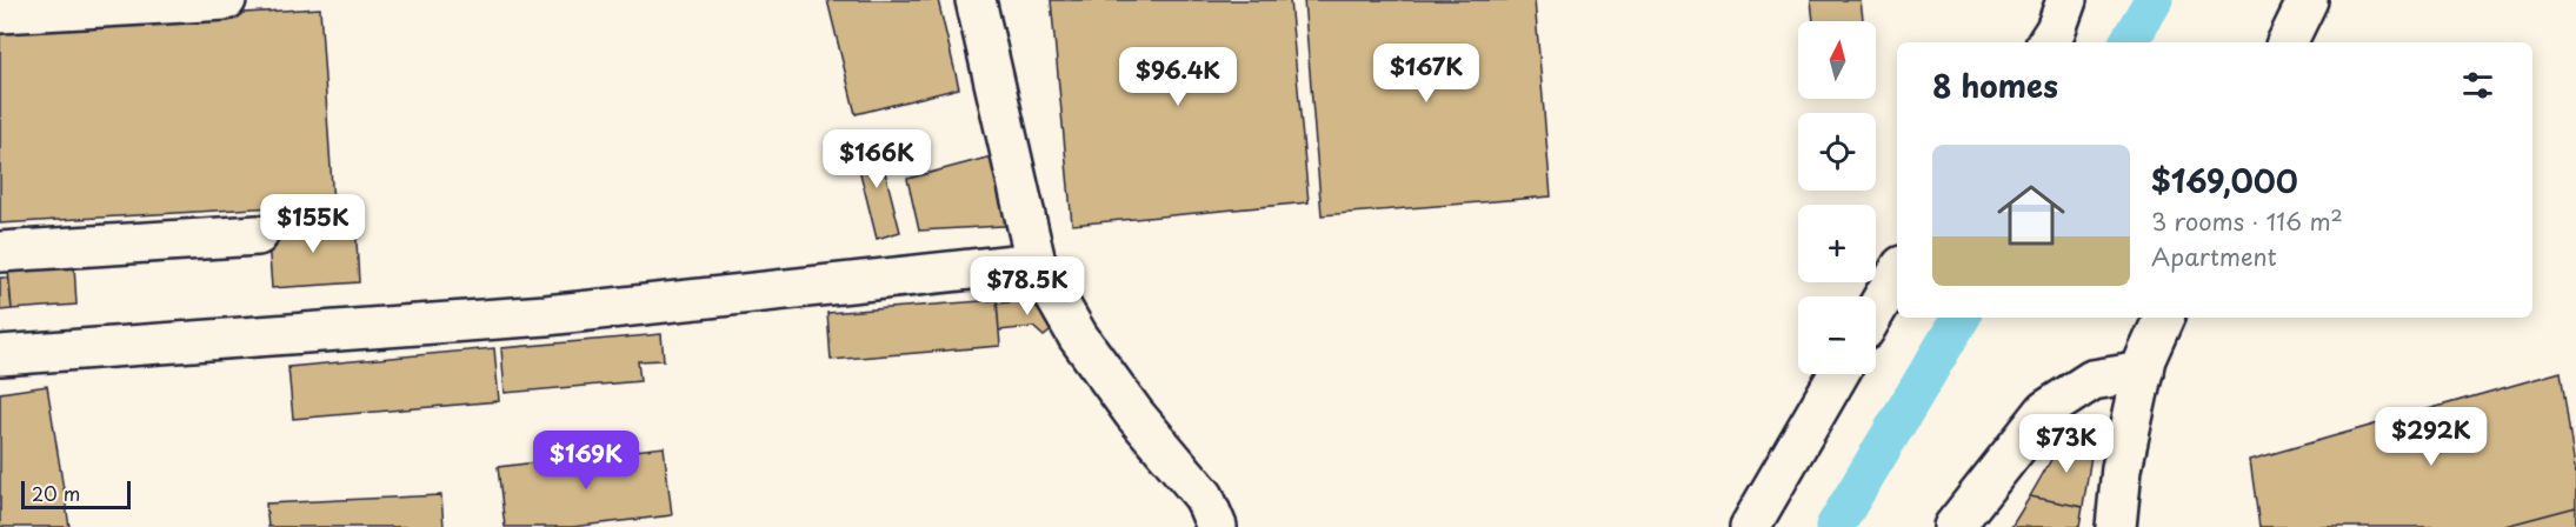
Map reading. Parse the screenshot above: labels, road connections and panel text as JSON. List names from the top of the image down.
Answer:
{
  "scale_bar": "20 m",
  "north": "top",
  "page": {
    "map_buttons": ["+", "−"],
    "heading": "8 homes",
    "price": [
      "$167K",
      "$96.4K",
      "$166K",
      "$155K",
      "$78.5K",
      "$292K",
      "$73K",
      "$169K"
    ],
    "list": [
      {
        "name": "$169,000",
        "note": "3 rooms · 116 m² · Apartment"
      }
    ],
    "scale": "20 m"
  }
}
